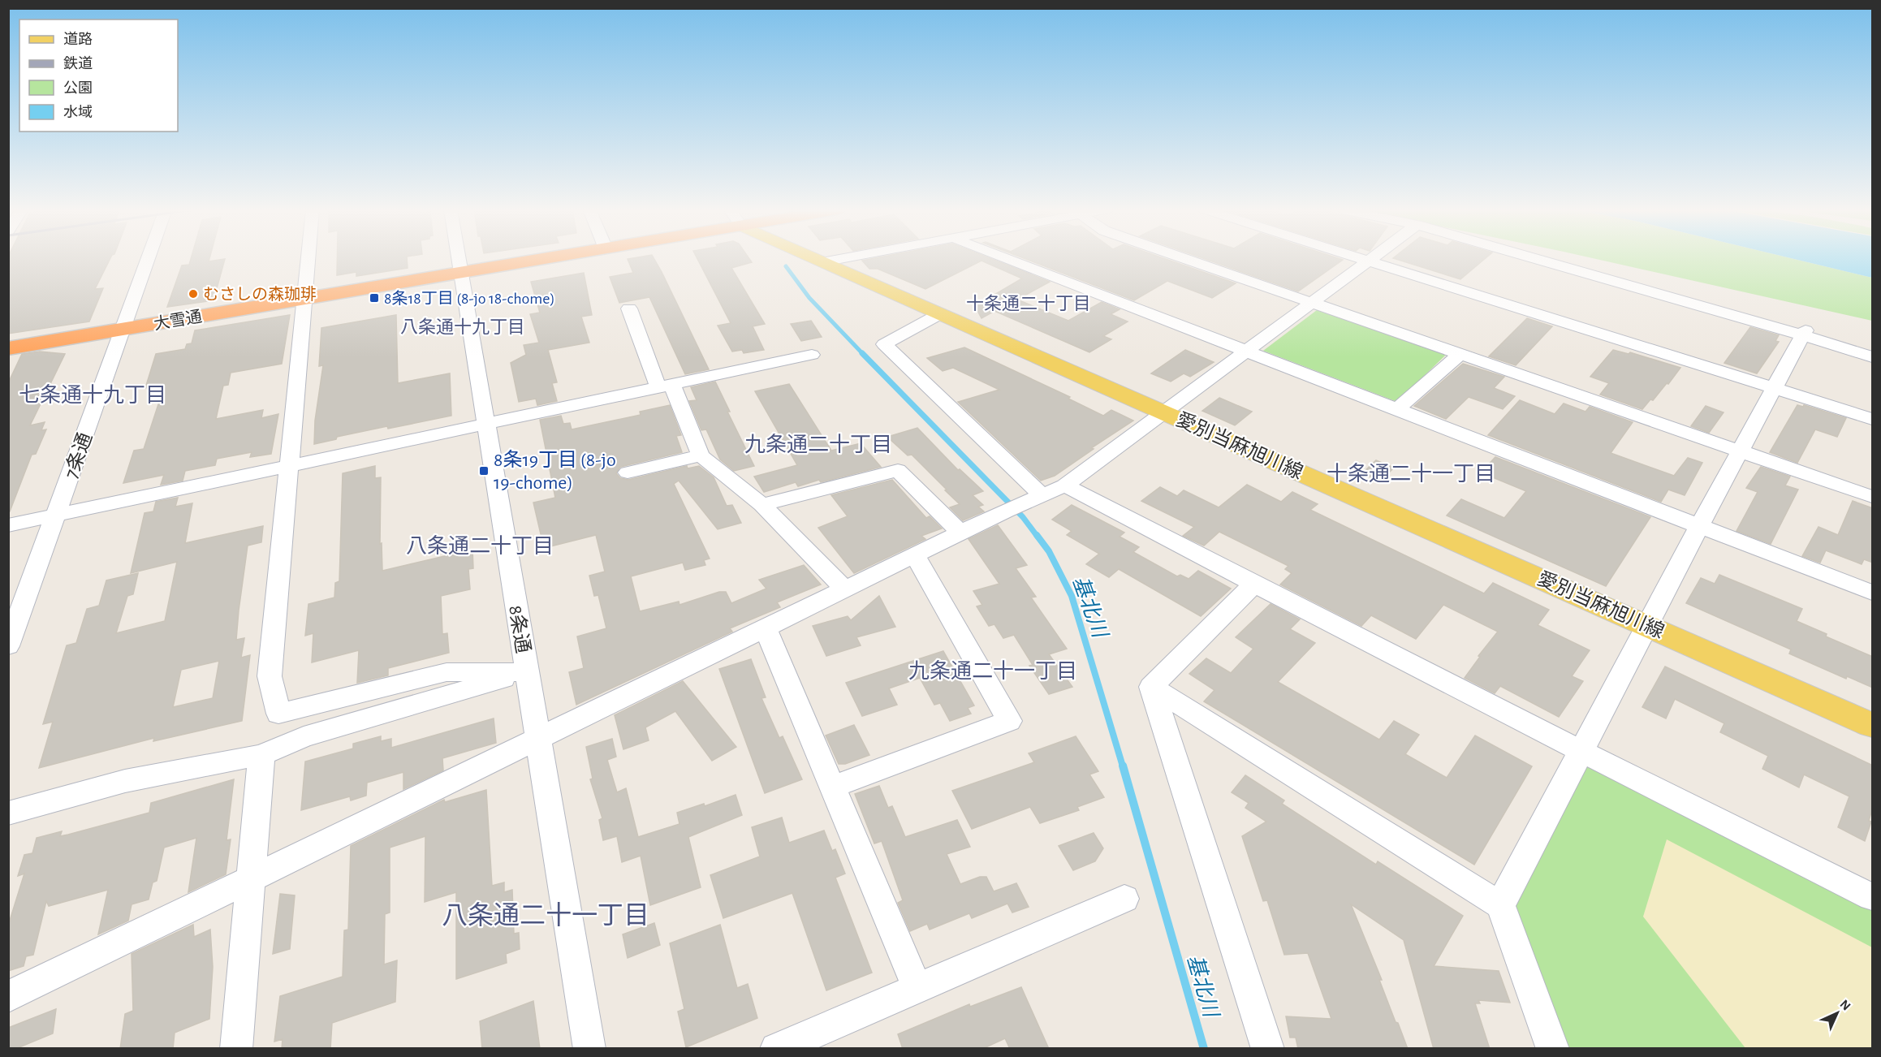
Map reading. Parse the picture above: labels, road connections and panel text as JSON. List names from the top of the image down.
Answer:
{
  "streets": {
    "highway": ["大雪通"],
    "main road": ["愛別当麻旭川線"],
    "street": ["7条通", "8条通"]
  },
  "crossings": [
    ["大雪通", "7条通"],
    ["大雪通", "8条通"]
  ],
  "districts": [
    "十条通二十丁目",
    "八条通十九丁目",
    "七条通十九丁目",
    "九条通二十丁目",
    "十条通二十一丁目",
    "八条通二十丁目",
    "九条通二十一丁目",
    "八条通二十一丁目"
  ],
  "water": ["基北川"],
  "places": {
    "other": ["むさしの森珈琲"],
    "transit": ["8条18丁目 (8-jo 18-chome)", "8条19丁目 (8-jo 19-chome)"]
  },
  "legend": [
    "道路",
    "鉄道",
    "公園",
    "水域"
  ],
  "north": "top right"
}
